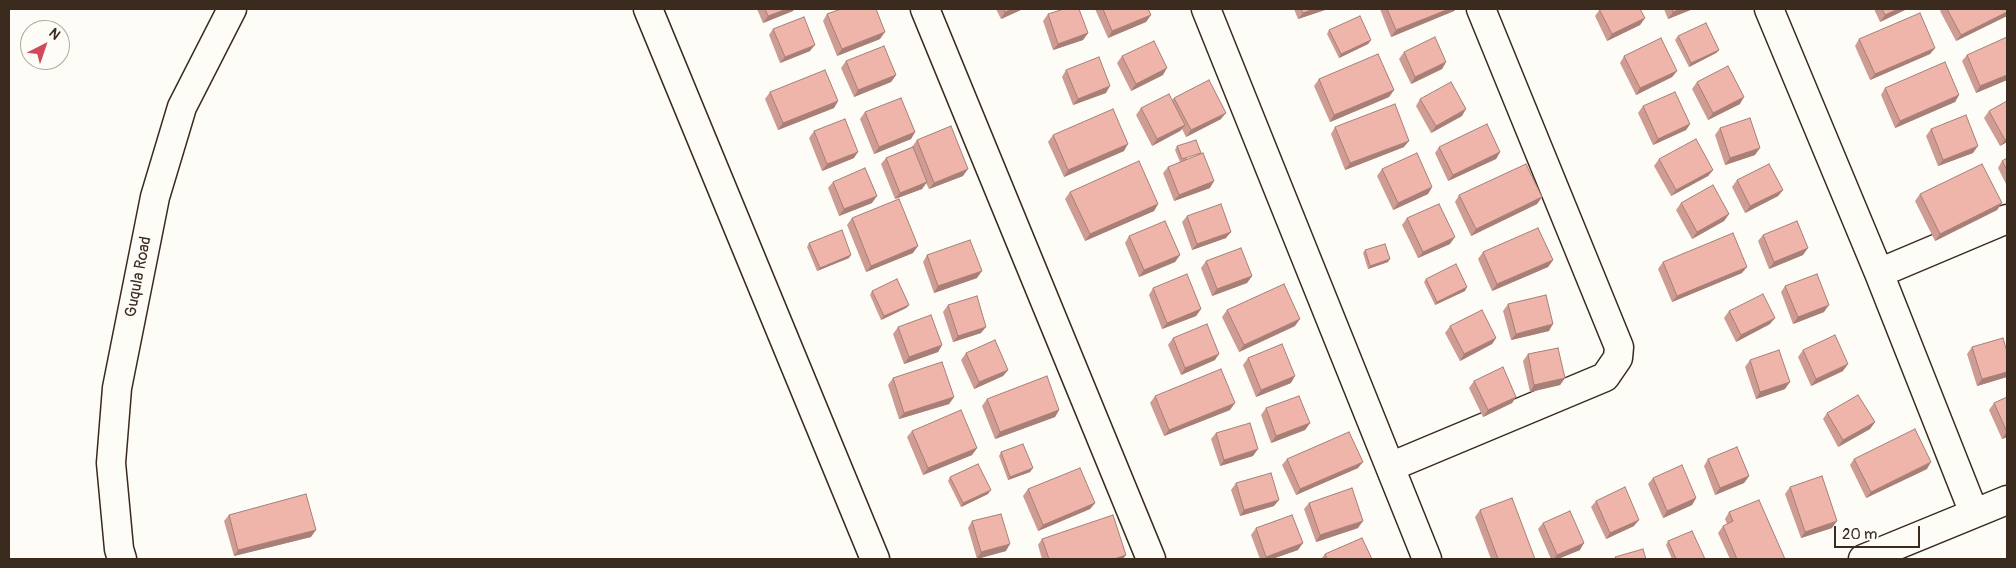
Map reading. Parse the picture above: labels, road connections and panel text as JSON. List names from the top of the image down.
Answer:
{
  "streets": {
    "street": ["Guqula Road"]
  },
  "scale_bar": "20 m",
  "north": "top right"
}
